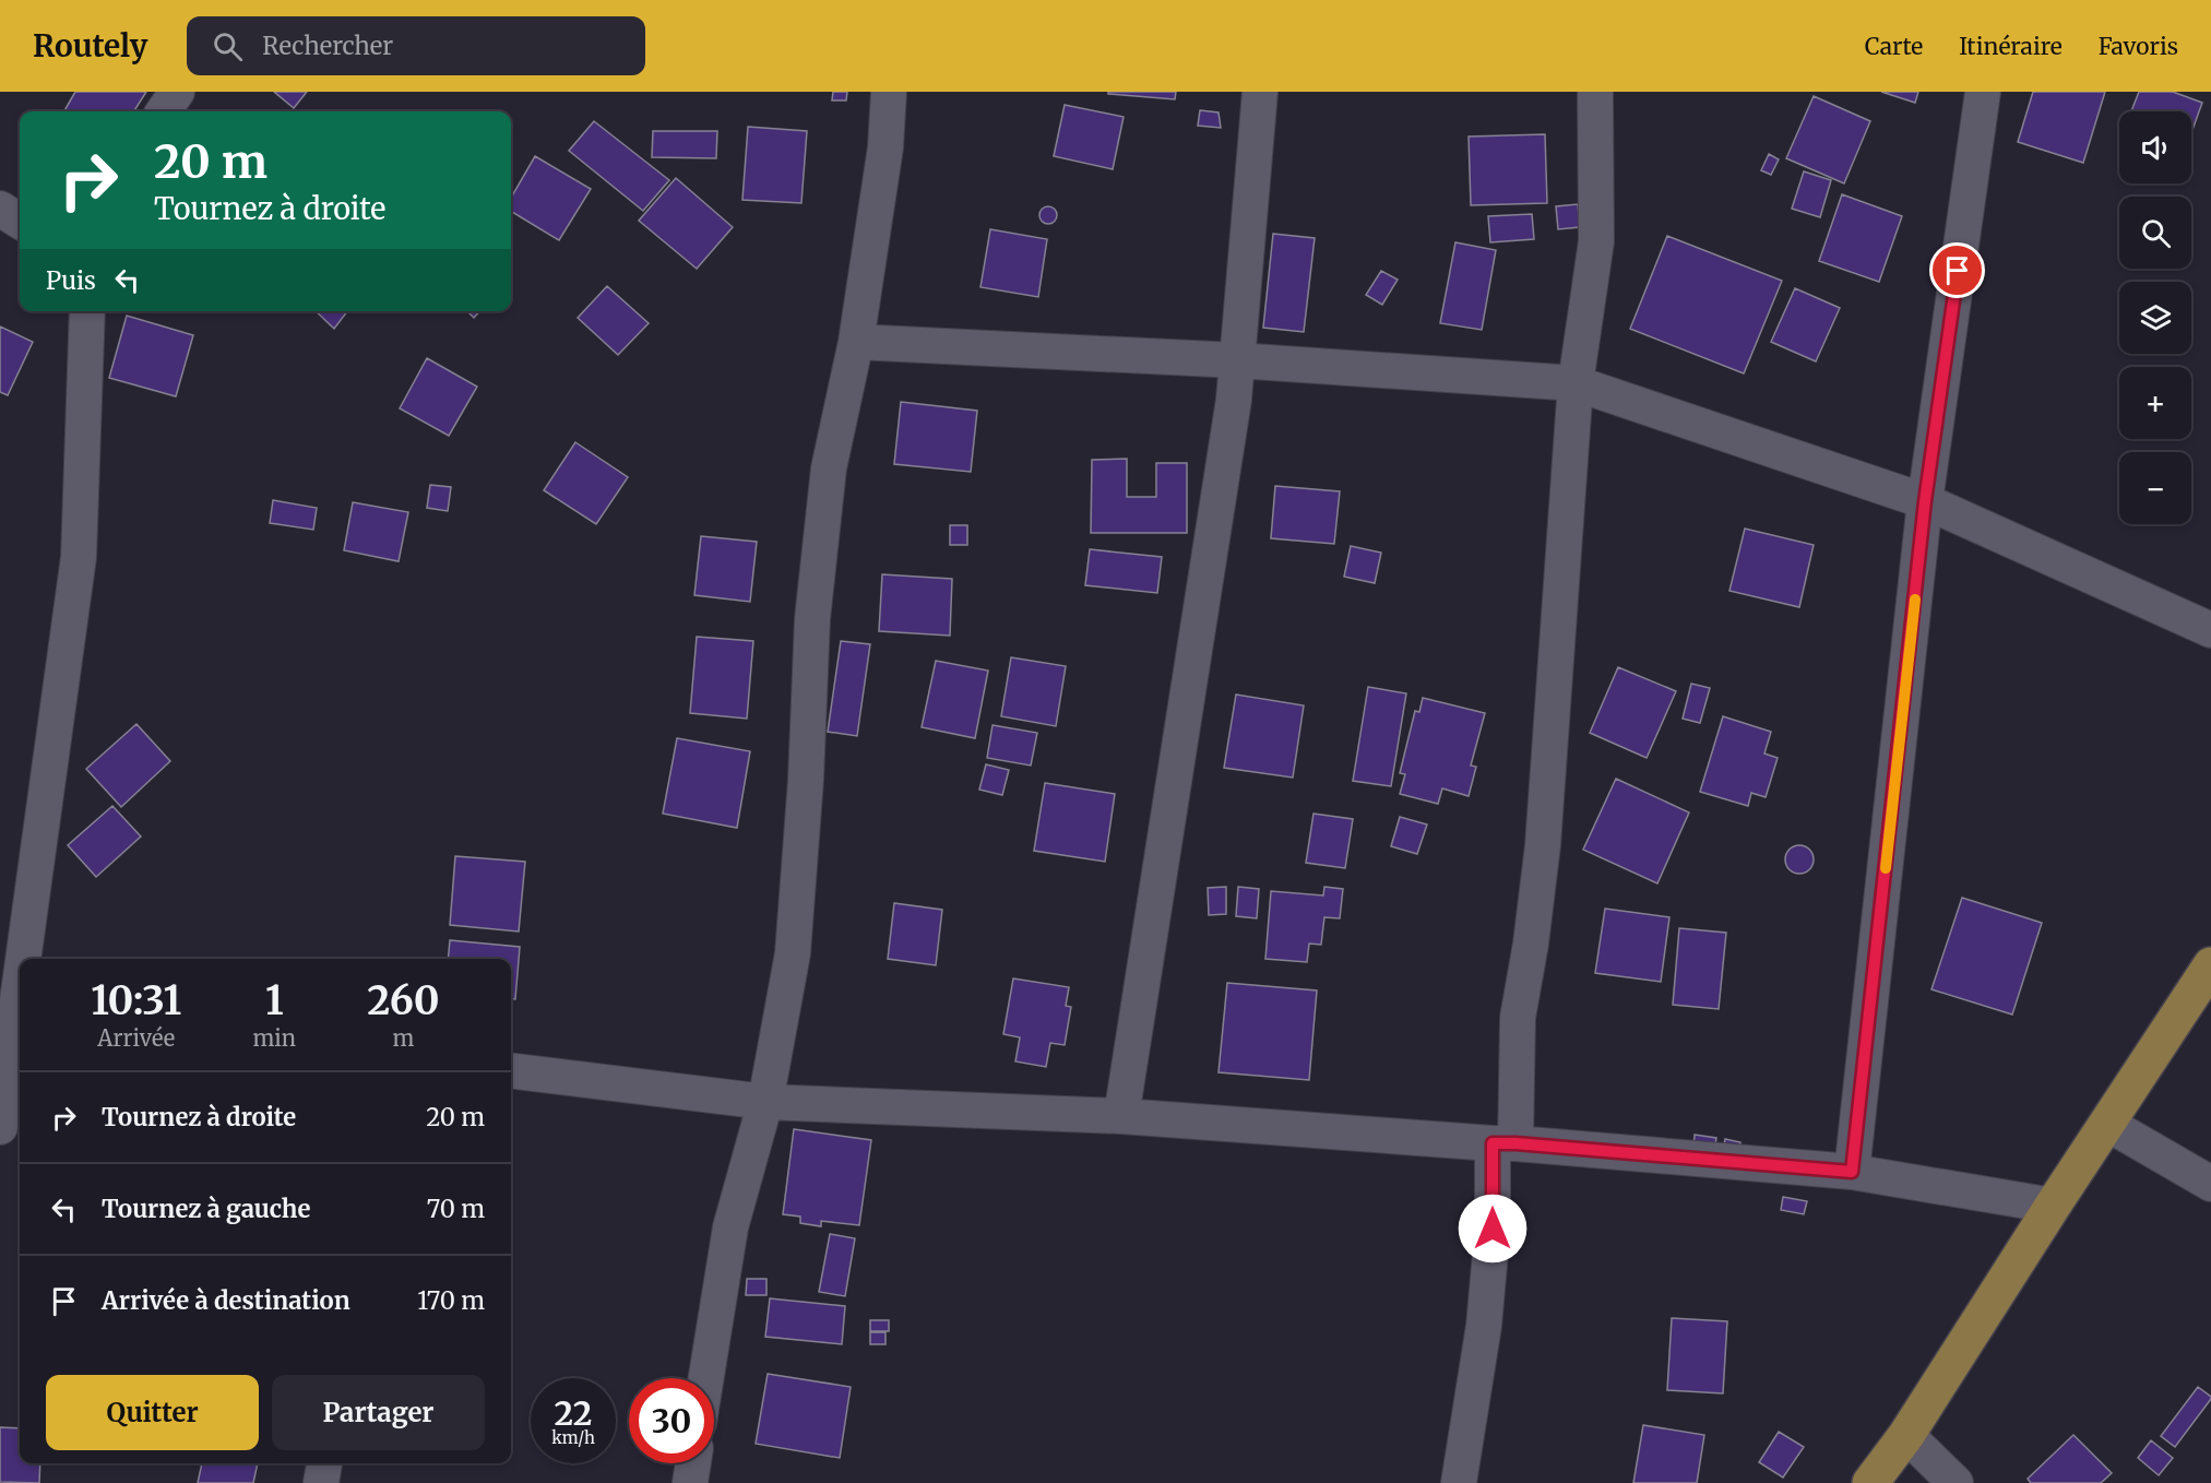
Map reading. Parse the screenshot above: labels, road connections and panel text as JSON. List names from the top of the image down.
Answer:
{
  "page": {
    "header": "Routely",
    "search": "Rechercher",
    "nav": ["Carte", "Itinéraire", "Favoris"],
    "map_buttons": ["+", "−"],
    "turn": ["20 m", "Tournez à droite"],
    "then": "Puis",
    "eta": [
      "10:31",
      "Arrivée",
      "1",
      "min",
      "260",
      "m"
    ],
    "list": [
      {
        "name": "Tournez à droite",
        "value": "20 m"
      },
      {
        "name": "Tournez à gauche",
        "value": "70 m"
      },
      {
        "name": "Arrivée à destination",
        "value": "170 m"
      }
    ],
    "buttons": ["Quitter", "Partager"],
    "speed": "22 km/h",
    "limit": "30"
  }
}
